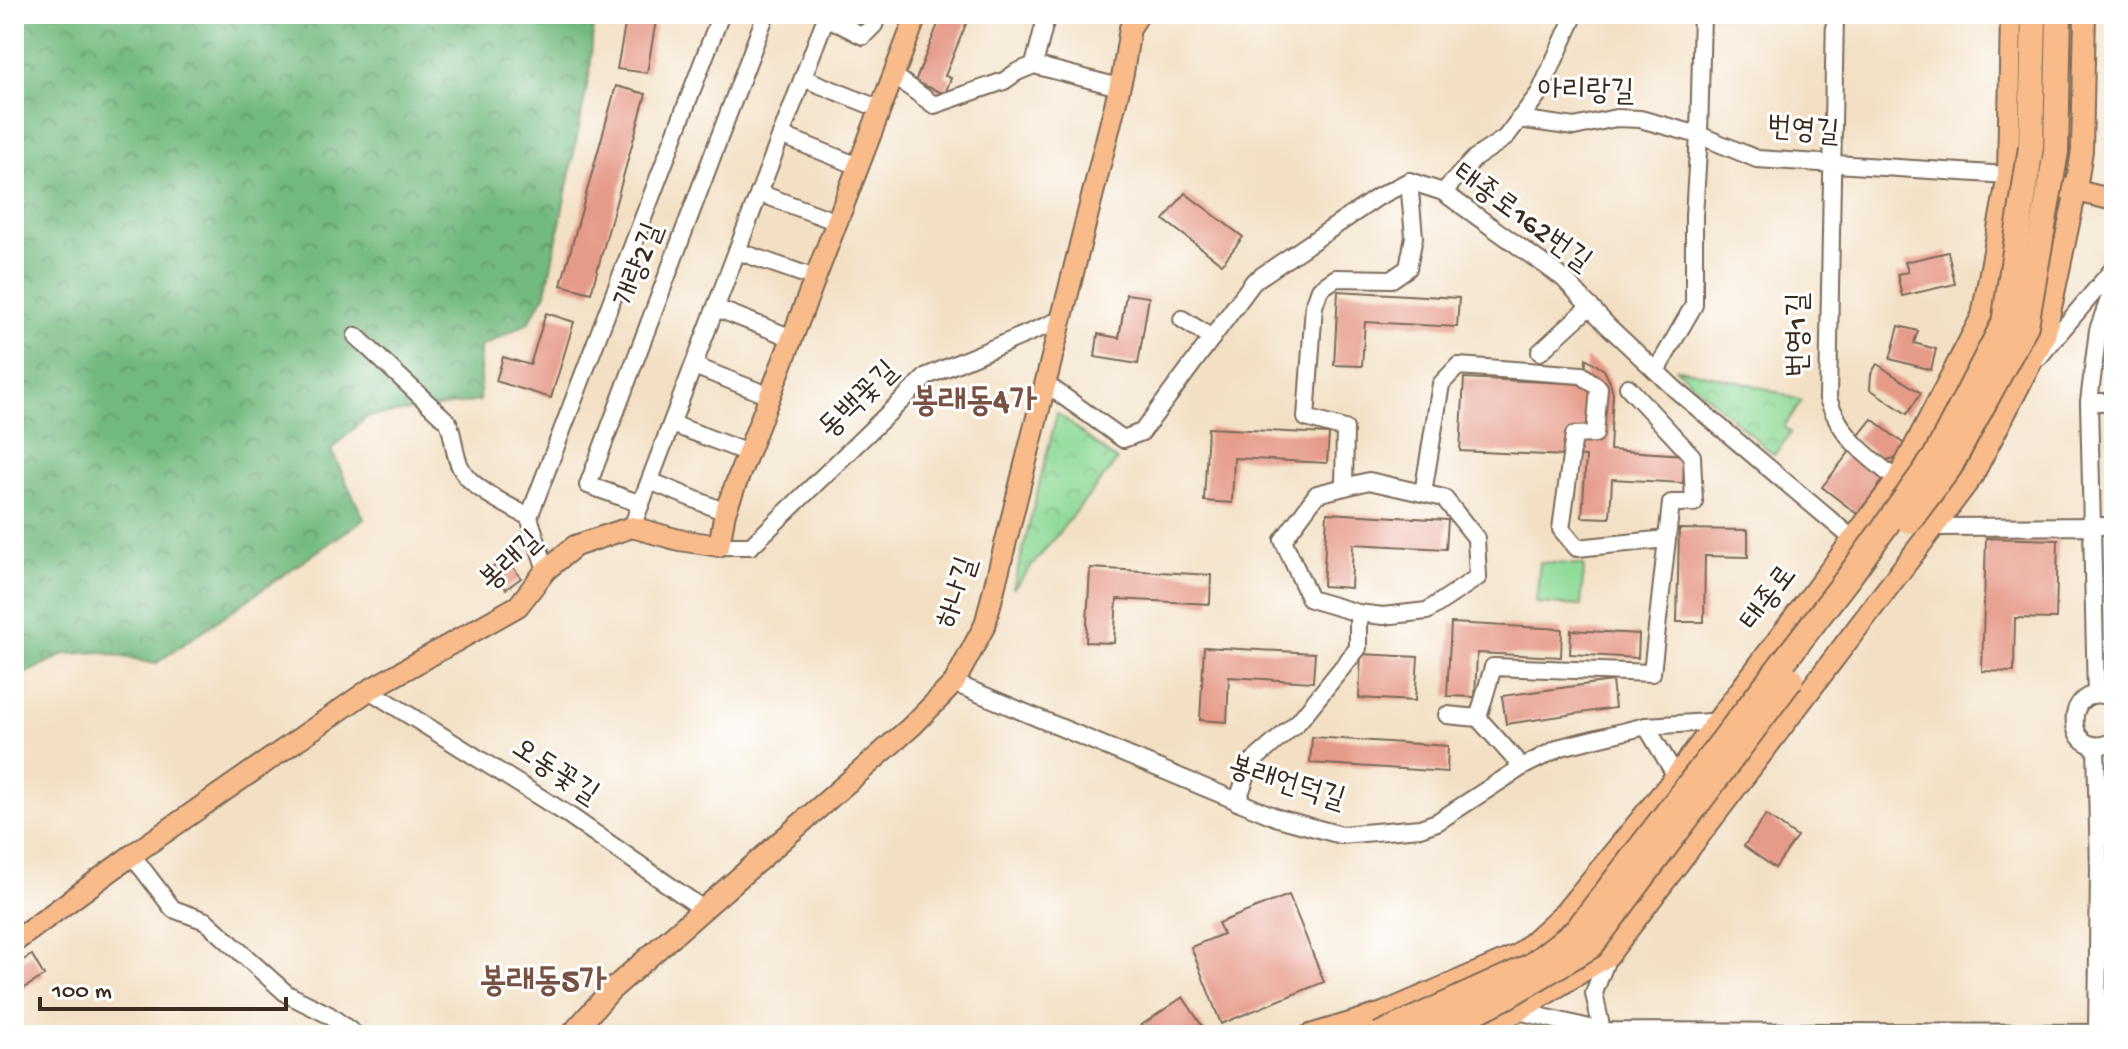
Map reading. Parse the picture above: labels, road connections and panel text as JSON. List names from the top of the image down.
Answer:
{
  "streets": {
    "main road": ["봉래길", "하나길", "태종로"],
    "street": [
      "아리랑길",
      "번영길",
      "태종로162번길",
      "개량2길",
      "번영1길",
      "동백꽃길",
      "오동꽃길",
      "봉래언덕길"
    ]
  },
  "crossings": [
    ["아리랑길", "번영길"],
    ["아리랑길", "태종로162번길"],
    ["번영길", "번영1길"],
    ["번영길", "태종로"],
    ["태종로162번길", "하나길"],
    ["태종로162번길", "태종로"],
    ["번영1길", "태종로"],
    ["동백꽃길", "하나길"],
    ["봉래길", "오동꽃길"],
    ["하나길", "오동꽃길"],
    ["하나길", "봉래언덕길"],
    ["태종로", "봉래언덕길"]
  ],
  "districts": ["봉래동4가", "봉래동5가"],
  "scale_bar": "100 m"
}
